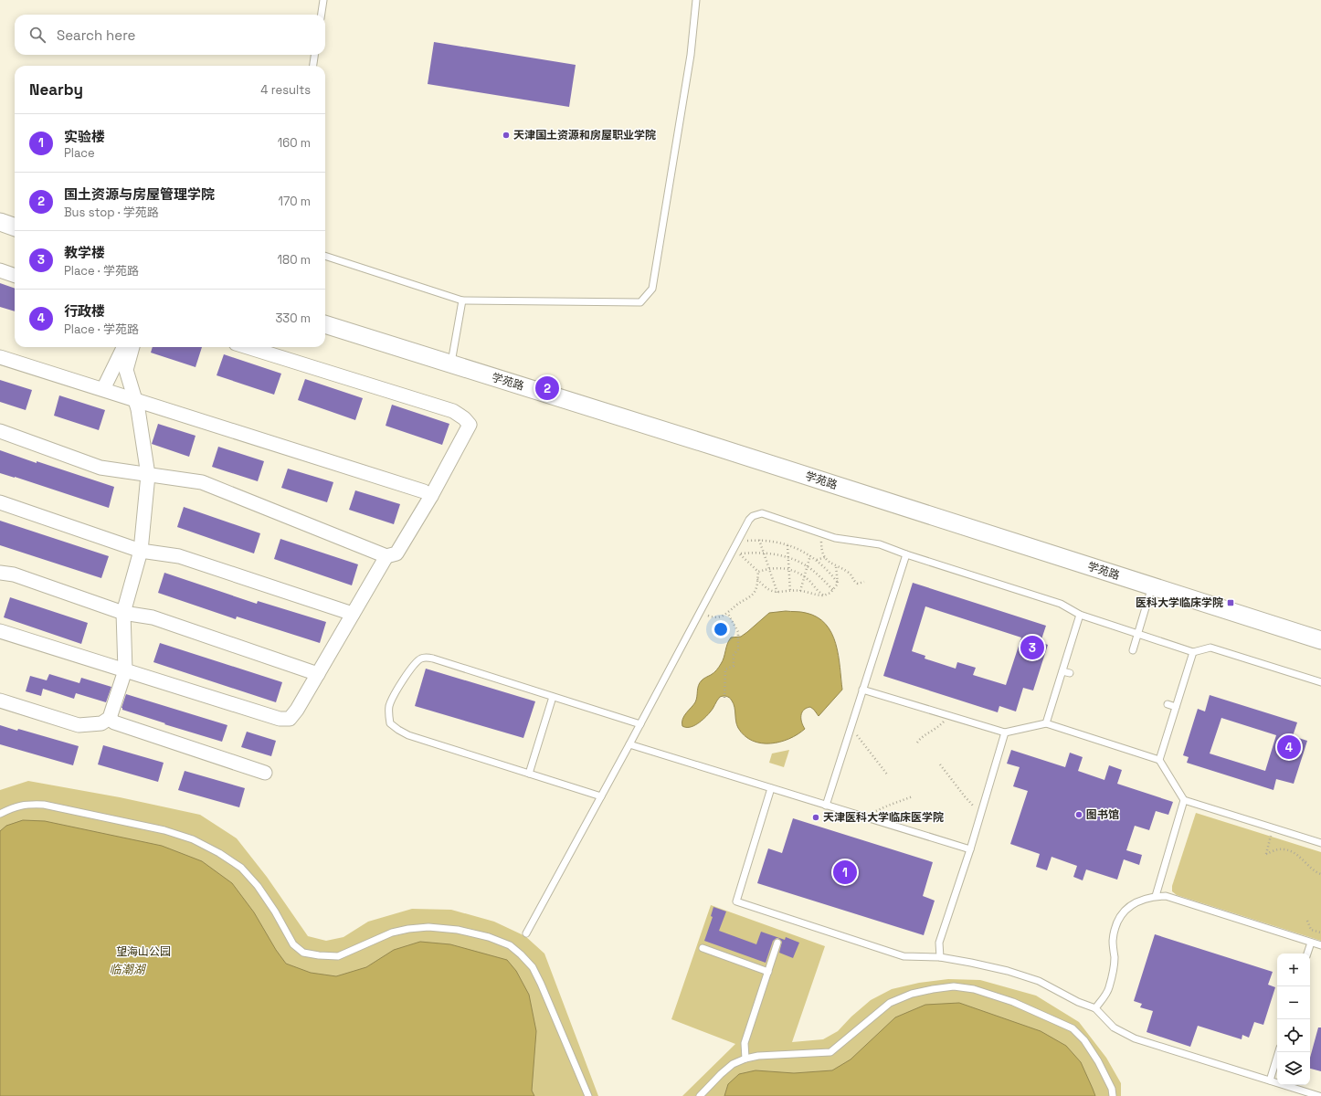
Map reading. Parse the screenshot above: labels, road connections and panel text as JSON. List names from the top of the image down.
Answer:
{
  "streets": {
    "street": ["学苑路"]
  },
  "water": ["临潮湖"],
  "parks": ["望海山公园"],
  "places": {
    "other": ["天津国土资源和房屋职业学院", "图书馆", "天津医科大学临床医学院"],
    "transit": ["医科大学临床学院"]
  },
  "page": {
    "search": "Search here",
    "heading": ["Nearby", "4 results"],
    "list": [
      {
        "mark": "1",
        "name": "实验楼",
        "note": "Place",
        "value": "160 m"
      },
      {
        "mark": "2",
        "name": "国土资源与房屋管理学院",
        "note": "Bus stop · 学苑路",
        "value": "170 m"
      },
      {
        "mark": "3",
        "name": "教学楼",
        "note": "Place · 学苑路",
        "value": "180 m"
      },
      {
        "mark": "4",
        "name": "行政楼",
        "note": "Place · 学苑路",
        "value": "330 m"
      }
    ],
    "pins": [
      "2",
      "3",
      "4",
      "1"
    ],
    "map_buttons": ["+", "−"]
  }
}
